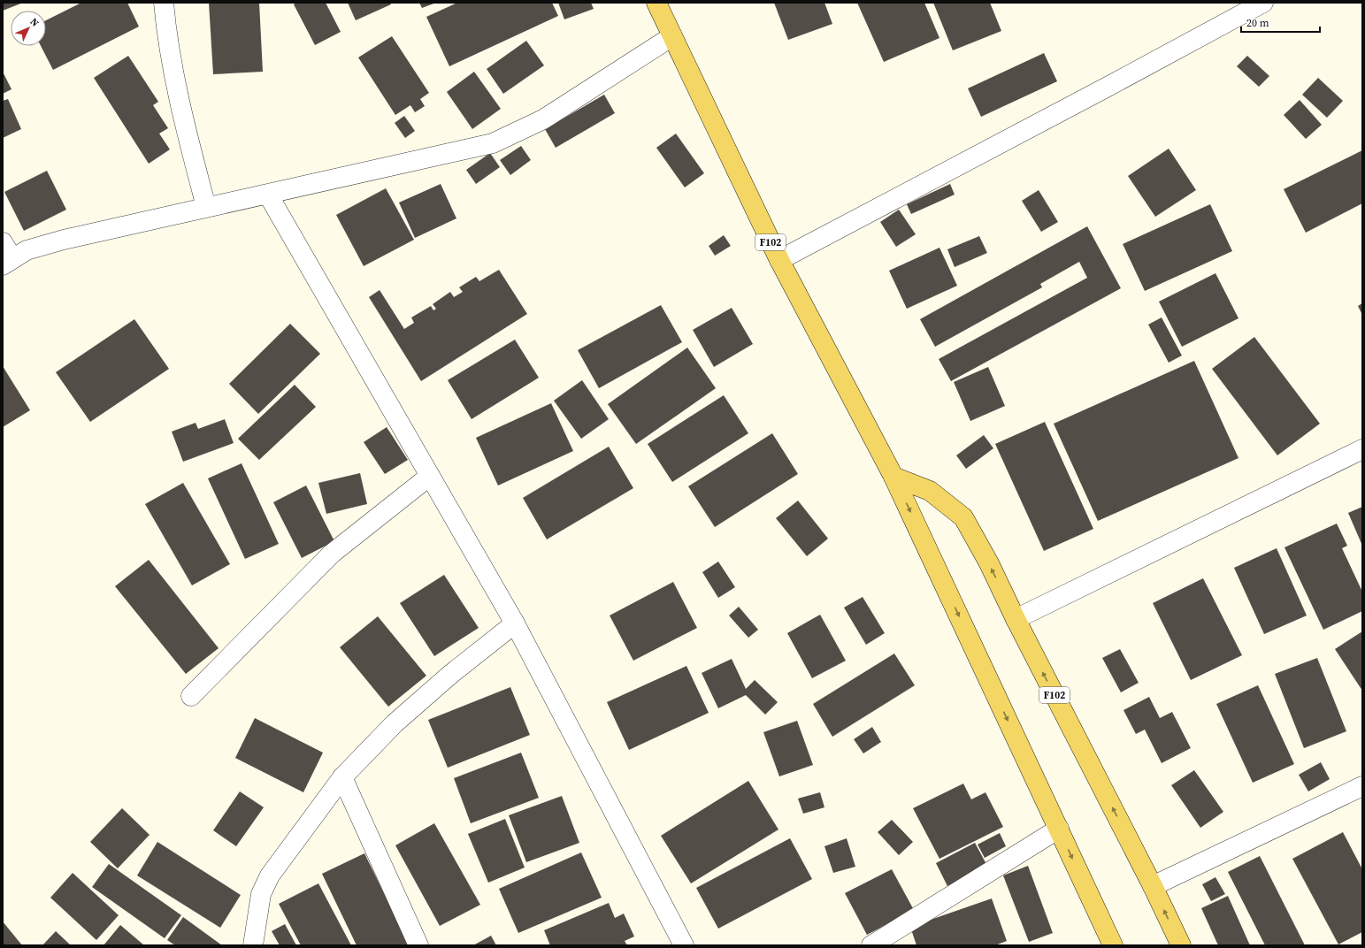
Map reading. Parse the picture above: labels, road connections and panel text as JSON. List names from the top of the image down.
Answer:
{
  "streets": {
    "main road": ["F102"]
  },
  "scale_bar": "20 m",
  "north": "top right"
}
